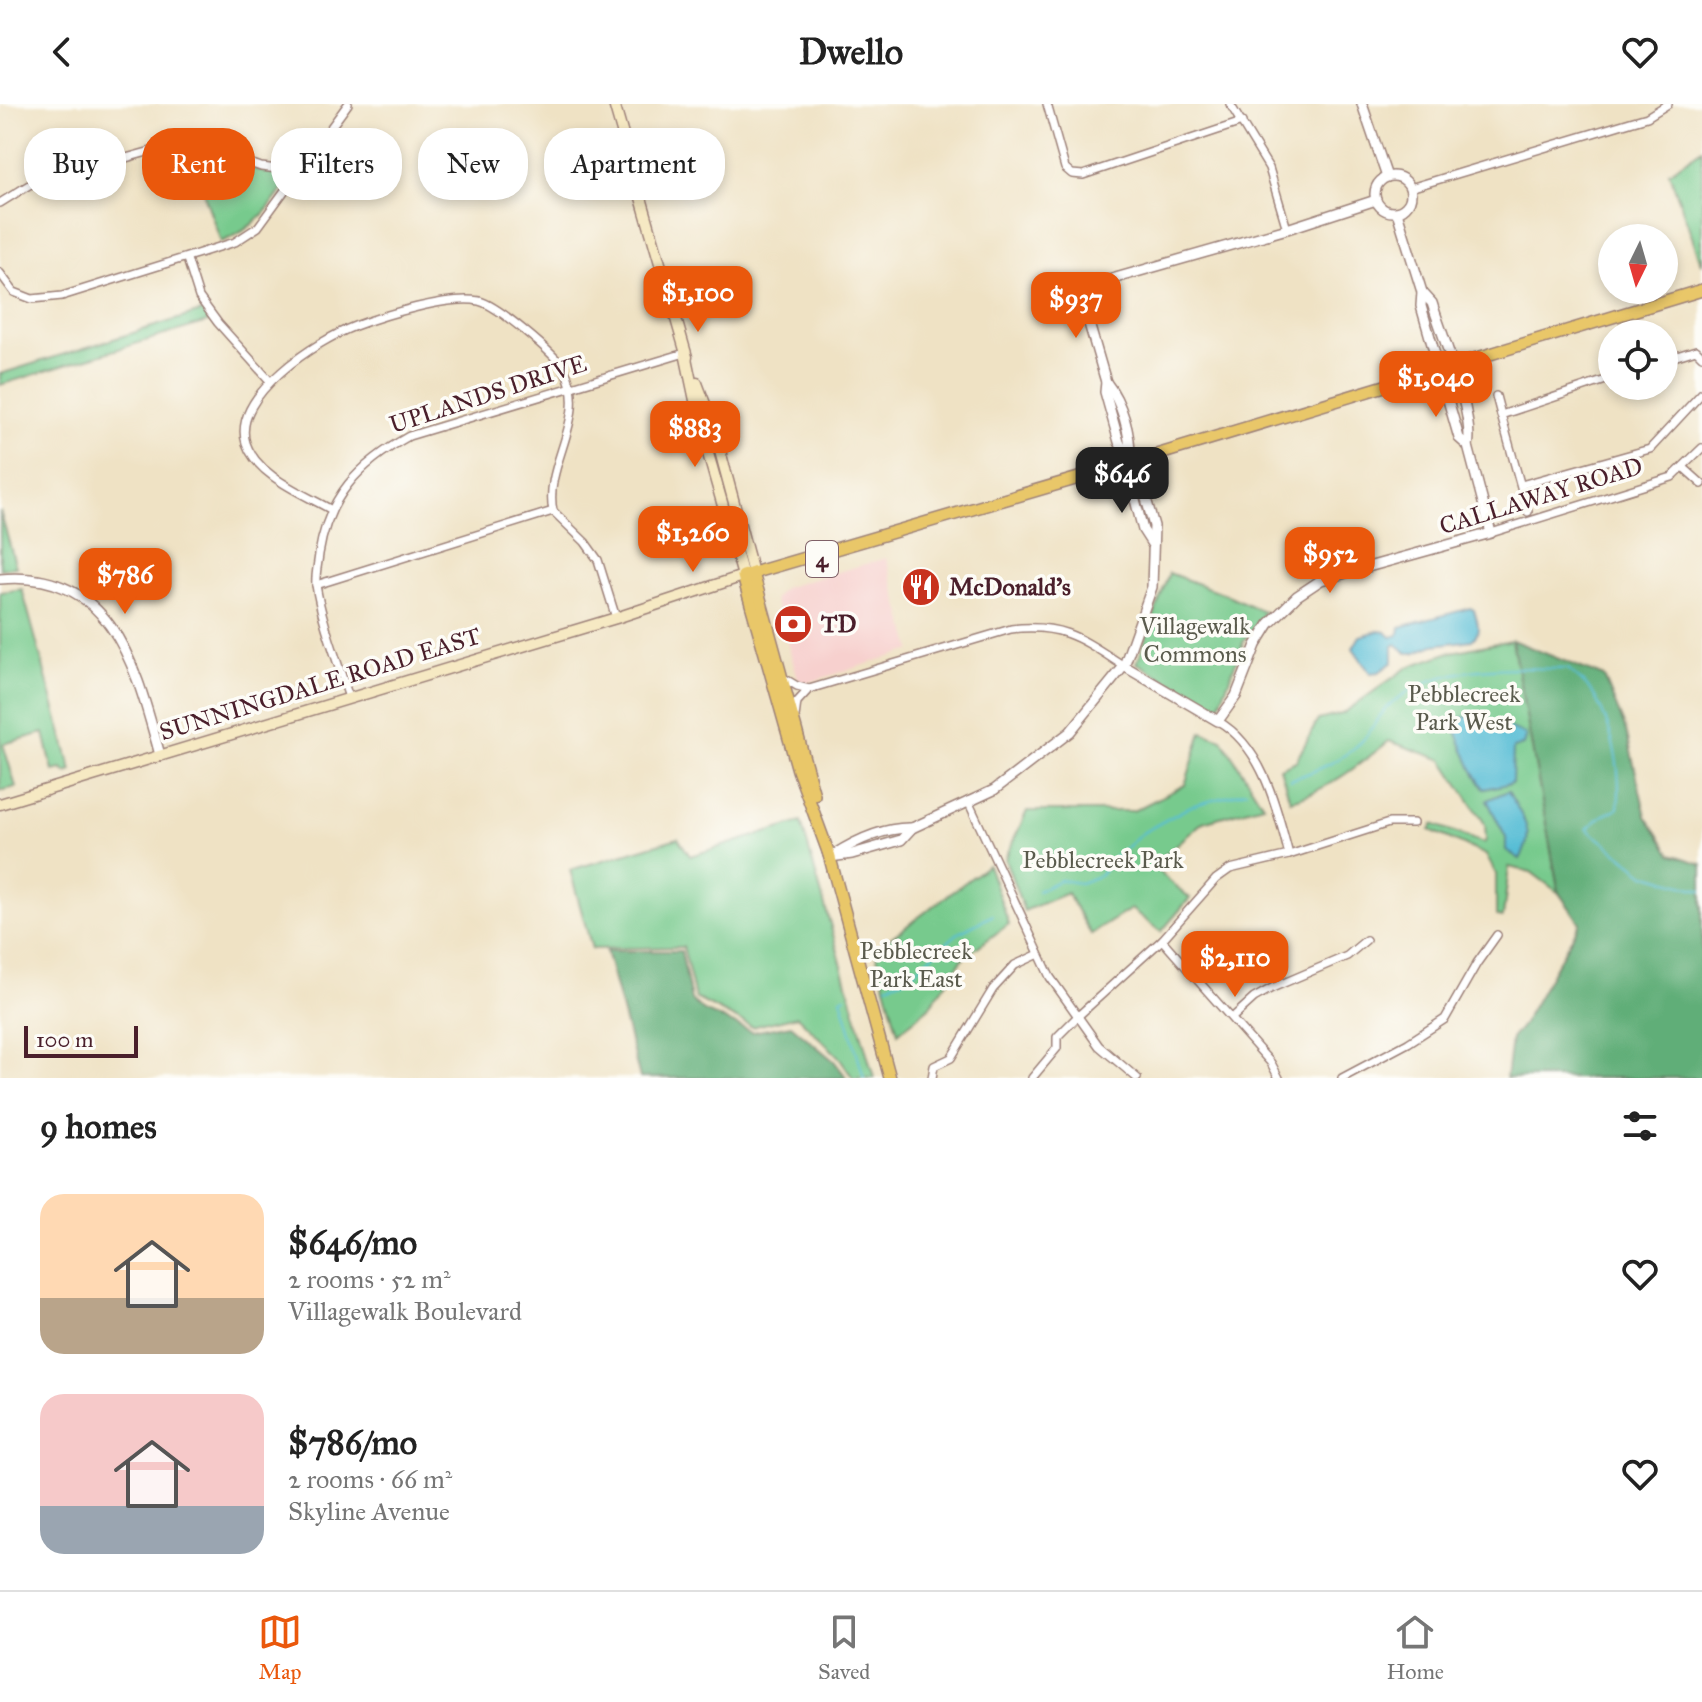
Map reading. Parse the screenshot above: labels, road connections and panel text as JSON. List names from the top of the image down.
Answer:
{
  "streets": {
    "main road": ["4", "SUNNINGDALE ROAD EAST"],
    "street": ["UPLANDS DRIVE", "CALLAWAY ROAD"]
  },
  "crossings": [
    ["UPLANDS DRIVE", "SUNNINGDALE ROAD EAST"],
    ["4", "SUNNINGDALE ROAD EAST"]
  ],
  "parks": [
    "Villagewalk Commons",
    "Pebblecreek Park West",
    "Pebblecreek Park",
    "Pebblecreek Park East"
  ],
  "places": {
    "restaurant": ["McDonald's"],
    "bank": ["TD"]
  },
  "scale_bar": "100 m",
  "north": "bottom",
  "page": {
    "header": "Dwello",
    "chip": [
      "Buy",
      "Rent",
      "Filters",
      "New",
      "Apartment"
    ],
    "price": [
      "$1,100",
      "$937",
      "$1,040",
      "$883",
      "$646",
      "$1,260",
      "$952",
      "$786",
      "$2,110"
    ],
    "scale": "100 m",
    "heading": "9 homes",
    "list": [
      {
        "name": "$646/mo",
        "note": "2 rooms · 52 m² · Villagewalk Boulevard"
      },
      {
        "name": "$786/mo",
        "note": "2 rooms · 66 m² · Skyline Avenue"
      }
    ],
    "tabs": ["Map", "Saved", "Home"]
  }
}
